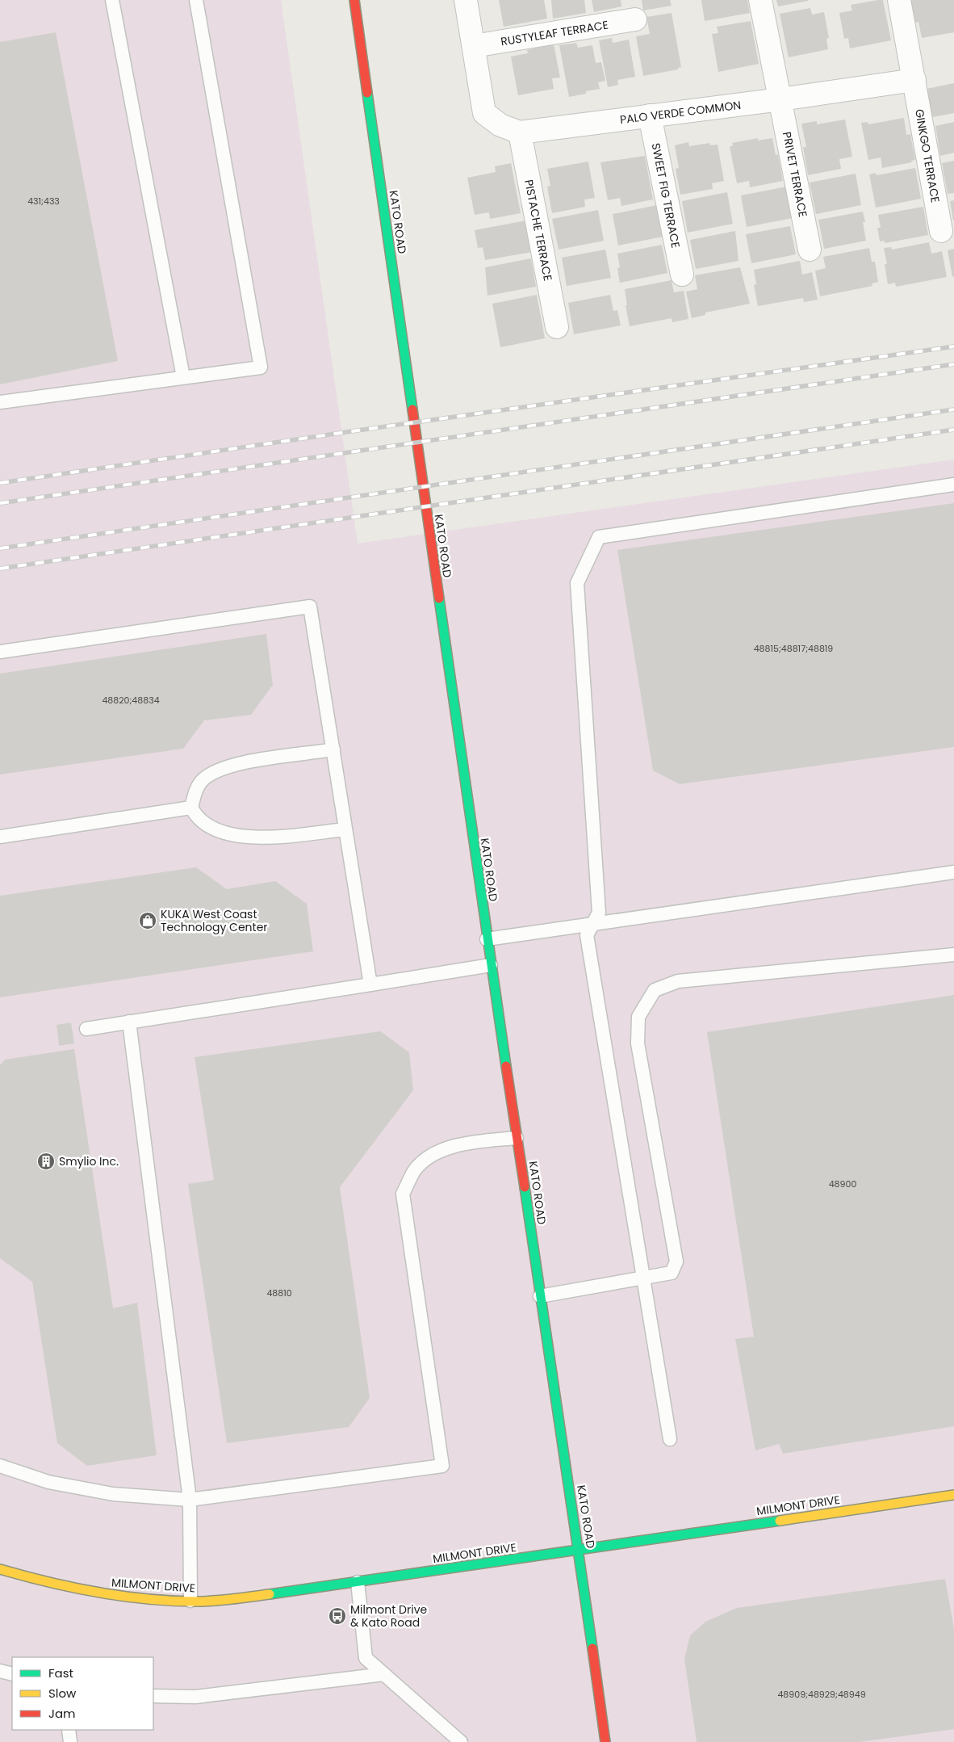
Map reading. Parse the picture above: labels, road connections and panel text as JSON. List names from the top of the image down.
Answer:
{
  "streets": {
    "street": [
      "RUSTYLEAF TERRACE",
      "PALO VERDE COMMON",
      "GINKGO TERRACE",
      "PRIVET TERRACE",
      "SWEET FIG TERRACE",
      "KATO ROAD",
      "PISTACHE TERRACE",
      "MILMONT DRIVE"
    ]
  },
  "crossings": [
    ["RUSTYLEAF TERRACE", "PALO VERDE COMMON"],
    ["PALO VERDE COMMON", "GINKGO TERRACE"],
    ["PALO VERDE COMMON", "PRIVET TERRACE"],
    ["PALO VERDE COMMON", "SWEET FIG TERRACE"],
    ["PALO VERDE COMMON", "PISTACHE TERRACE"],
    ["KATO ROAD", "MILMONT DRIVE"]
  ],
  "places": {
    "shop": ["KUKA West Coast Technology Center"],
    "building": ["Smylio Inc."],
    "bus stop": ["Milmont Drive & Kato Road"]
  },
  "house_numbers": [
    "431;433",
    "48815;48817;48819",
    "48820;48834",
    "48900",
    "48810",
    "48909;48929;48949"
  ],
  "legend": ["Fast", "Slow", "Jam"]
}
